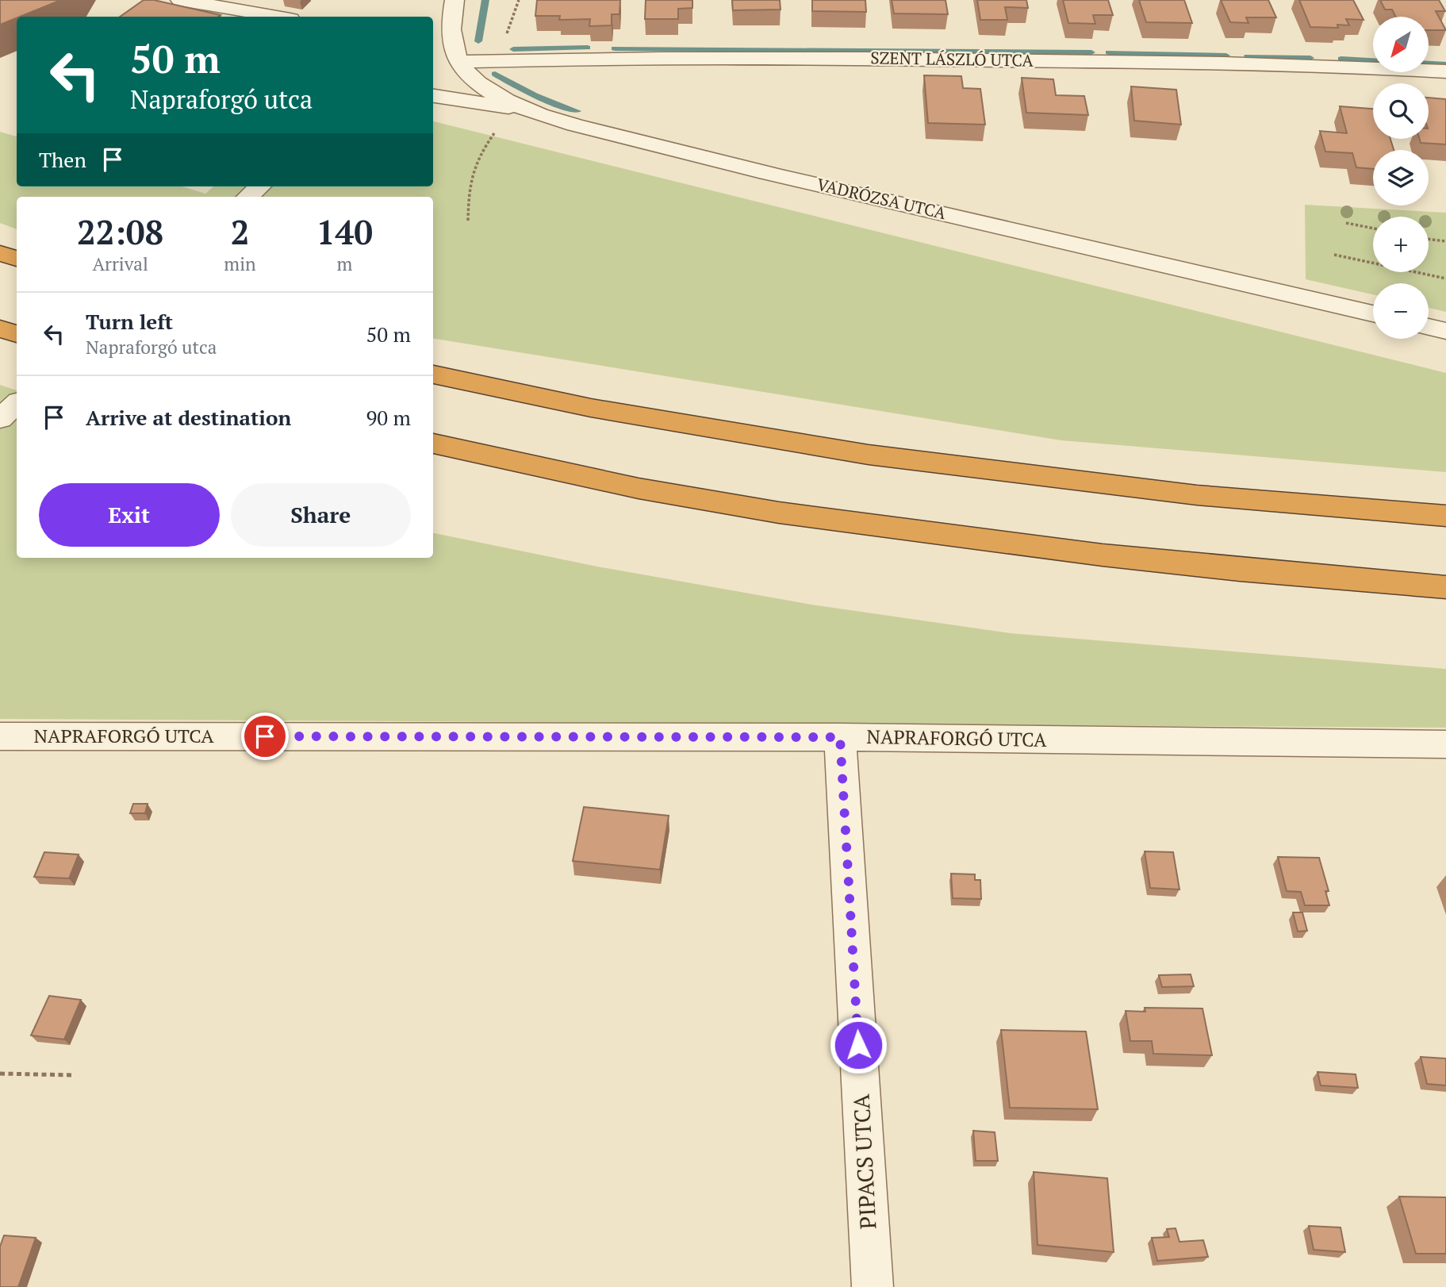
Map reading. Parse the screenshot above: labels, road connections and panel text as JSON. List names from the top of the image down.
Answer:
{
  "streets": {
    "street": [
      "SZENT LÁSZLÓ UTCA",
      "VADRÓZSA UTCA",
      "NAPRAFORGÓ UTCA",
      "PIPACS UTCA"
    ]
  },
  "crossings": [
    ["SZENT LÁSZLÓ UTCA", "VADRÓZSA UTCA"],
    ["NAPRAFORGÓ UTCA", "PIPACS UTCA"]
  ],
  "north": "bottom left",
  "page": {
    "map_buttons": ["+", "−"],
    "turn": ["50 m", "Napraforgó utca"],
    "then": "Then",
    "eta": [
      "22:08",
      "Arrival",
      "2",
      "min",
      "140",
      "m"
    ],
    "list": [
      {
        "name": "Turn left",
        "note": "Napraforgó utca",
        "value": "50 m"
      },
      {
        "name": "Arrive at destination",
        "value": "90 m"
      }
    ],
    "buttons": ["Exit", "Share"]
  }
}
